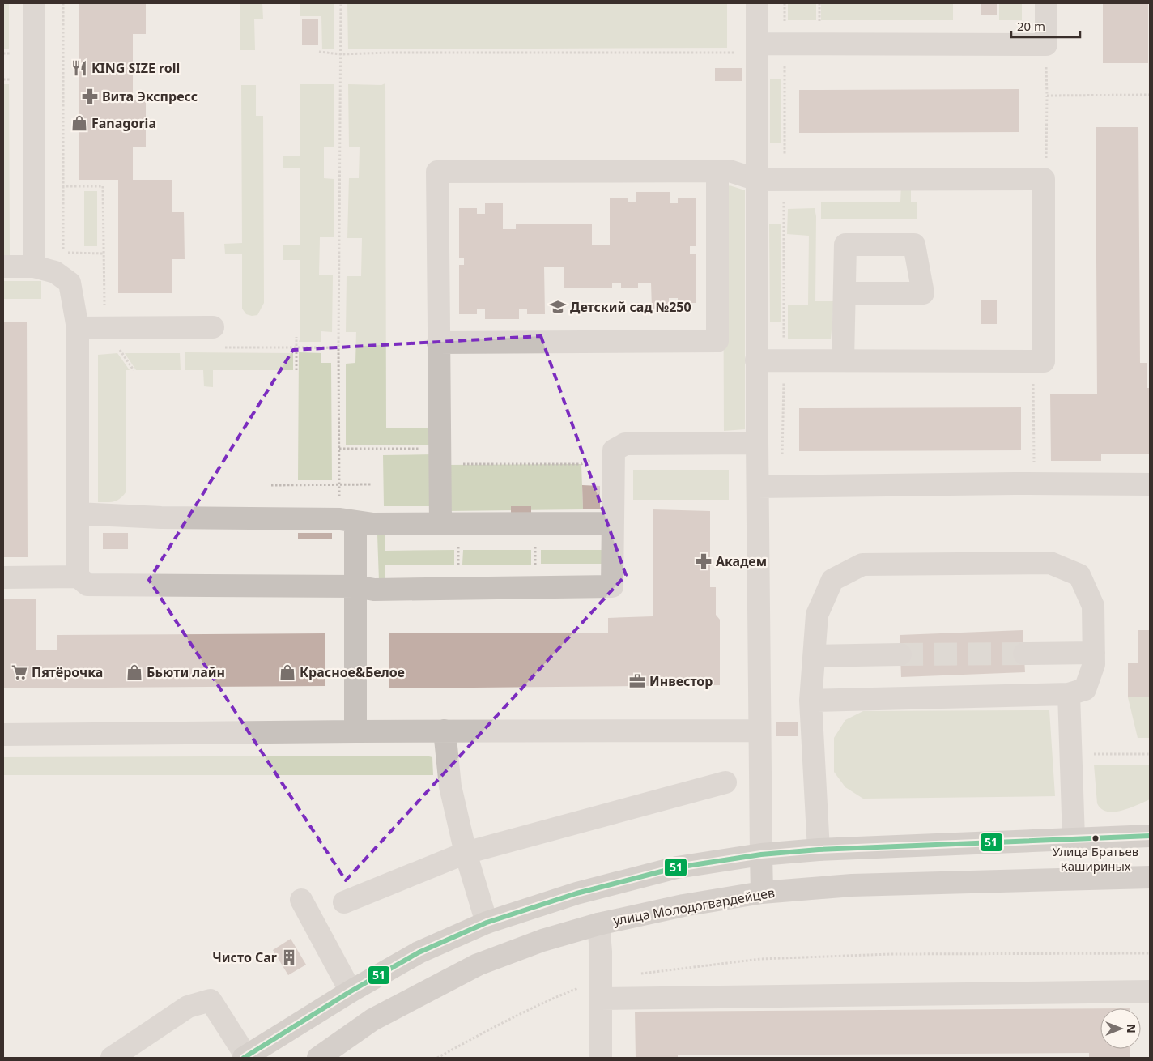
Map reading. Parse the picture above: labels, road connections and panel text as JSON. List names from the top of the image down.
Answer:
{
  "streets": {
    "main road": ["улица Молодогвардейцев"]
  },
  "places": {
    "restaurant": ["KING SIZE roll"],
    "pharmacy": ["Вита Экспресс", "Академ"],
    "shop": ["Fanagoria", "Бьюти лайн", "Красное&Белое"],
    "school or university": ["Детский сад №250"],
    "supermarket": ["Пятёрочка"],
    "office": ["Инвестор"],
    "other": ["Улица Братьев Кашириных"],
    "building": ["Чисто Car"]
  },
  "lines": ["transit line 51"],
  "scale_bar": "20 m",
  "north": "right"
}
